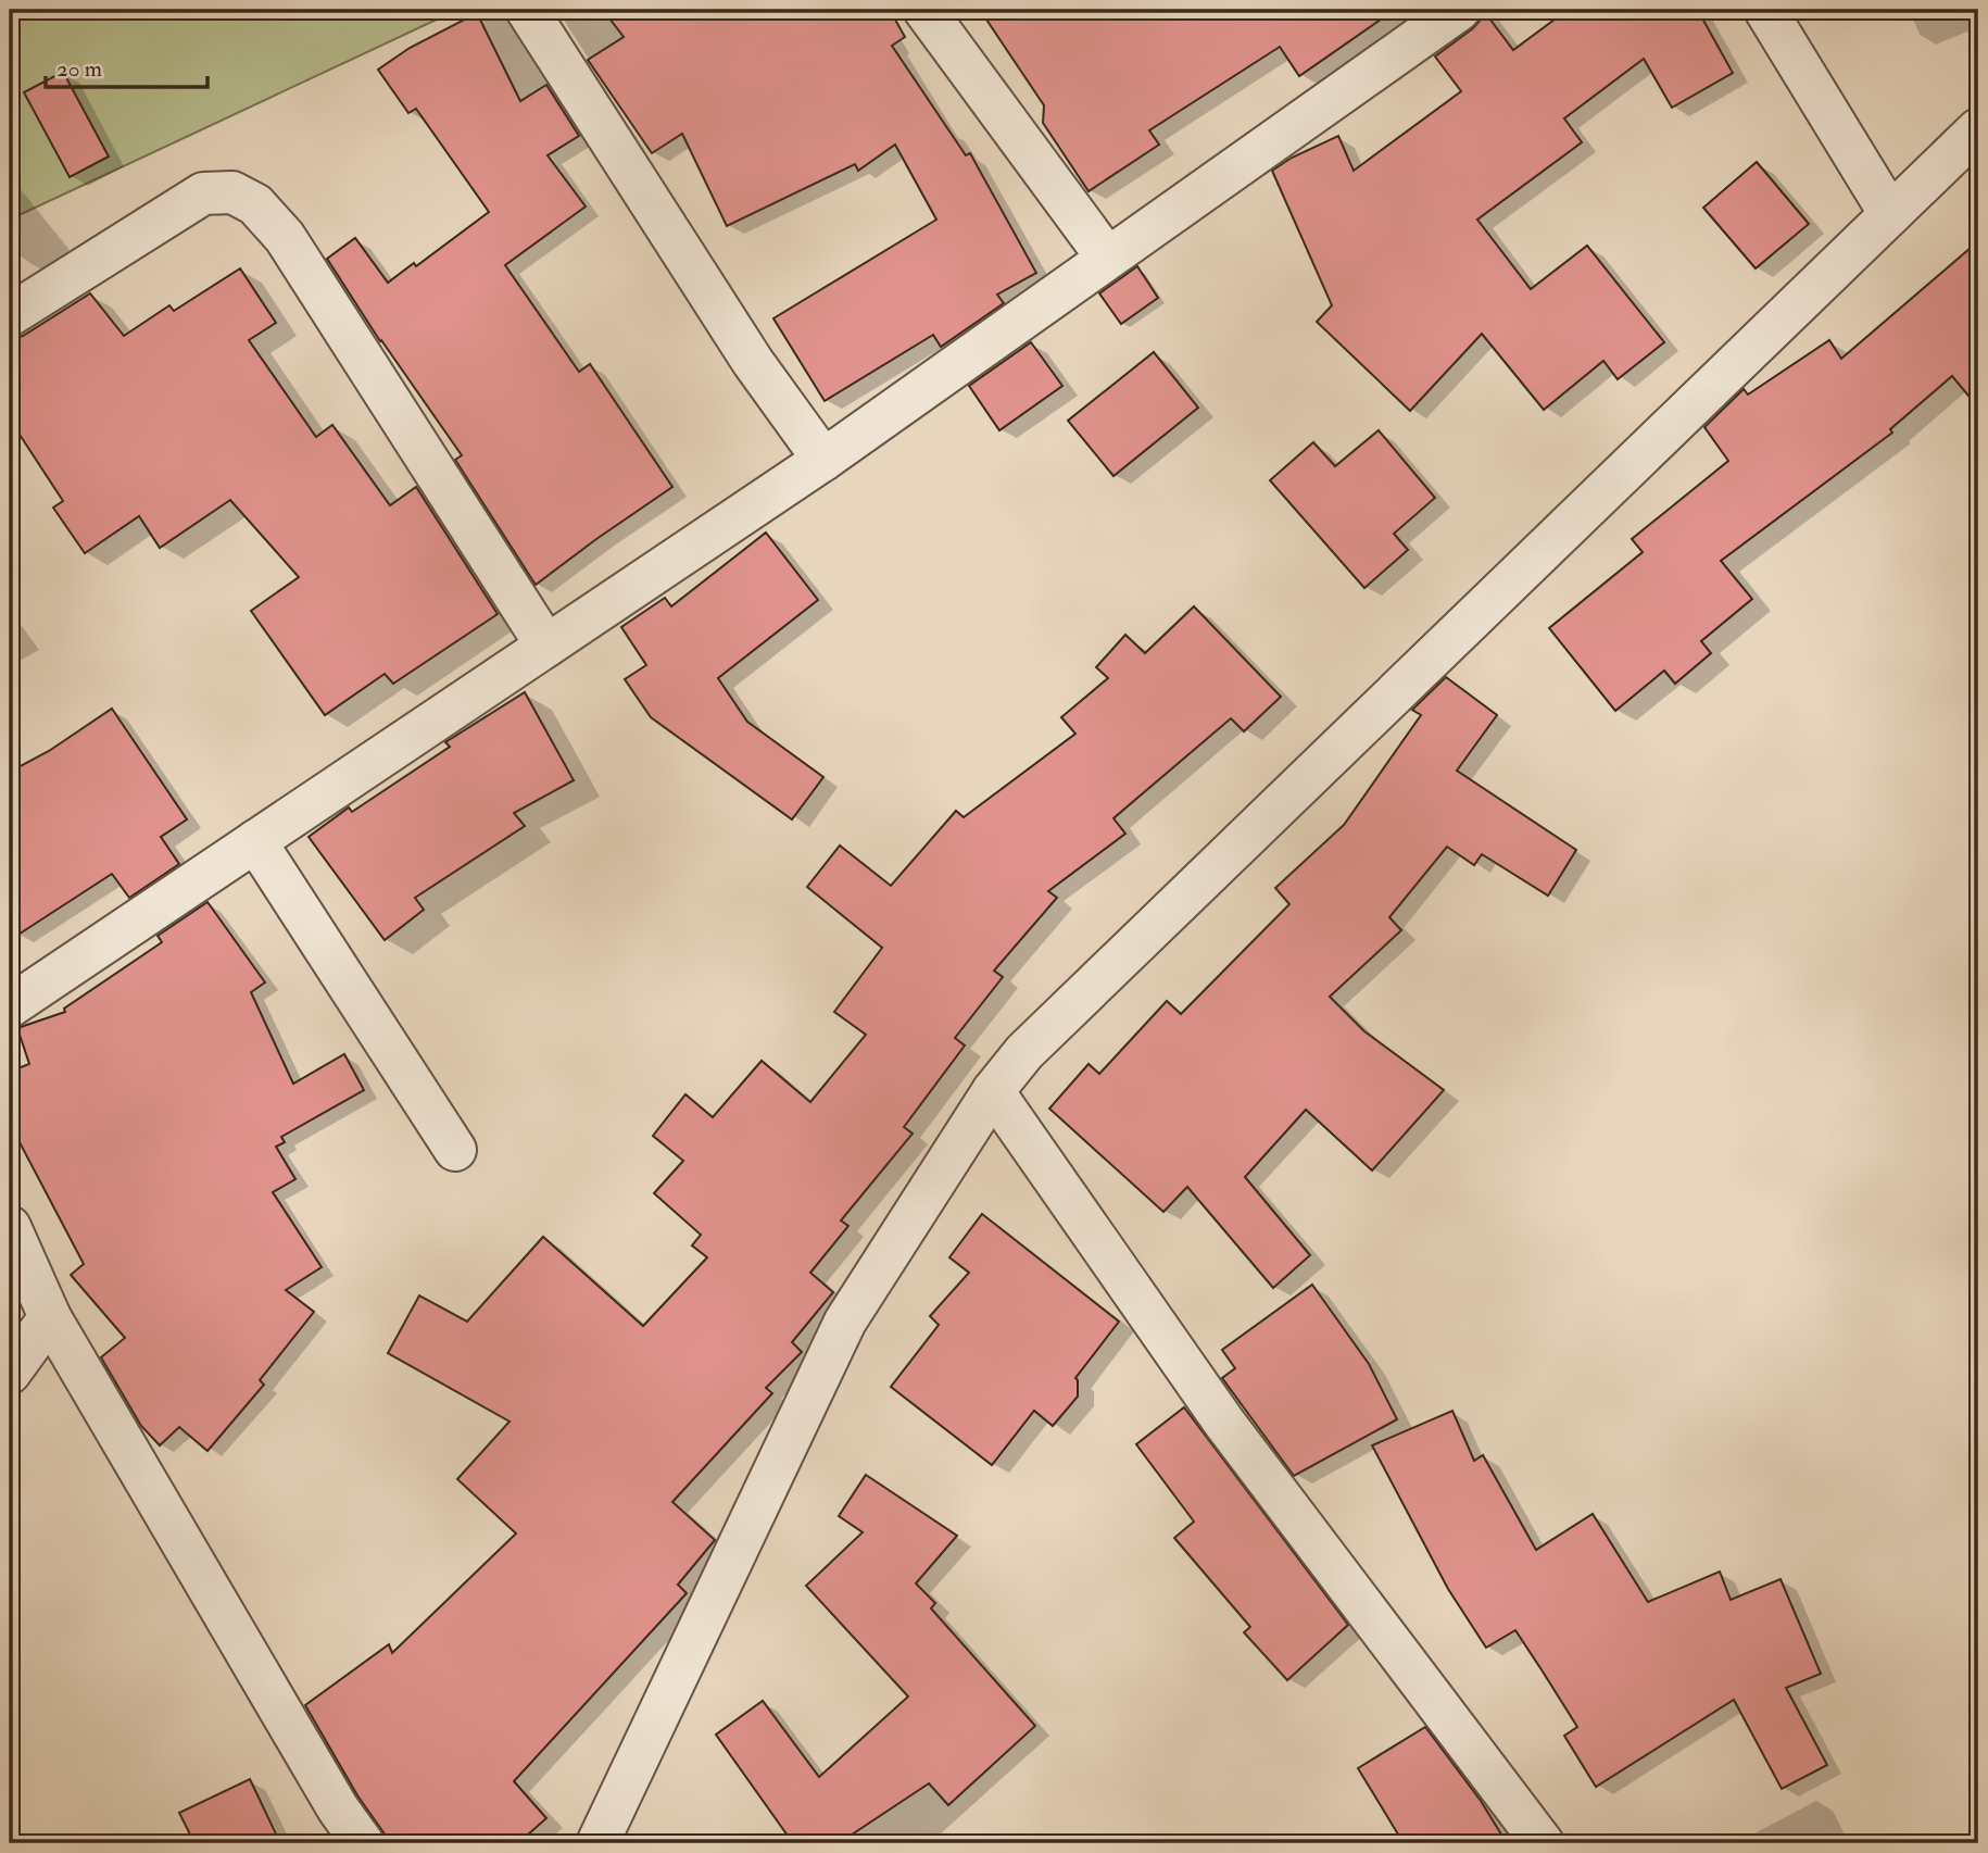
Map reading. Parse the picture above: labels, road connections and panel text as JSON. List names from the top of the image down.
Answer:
{
  "scale_bar": "20 m"
}
